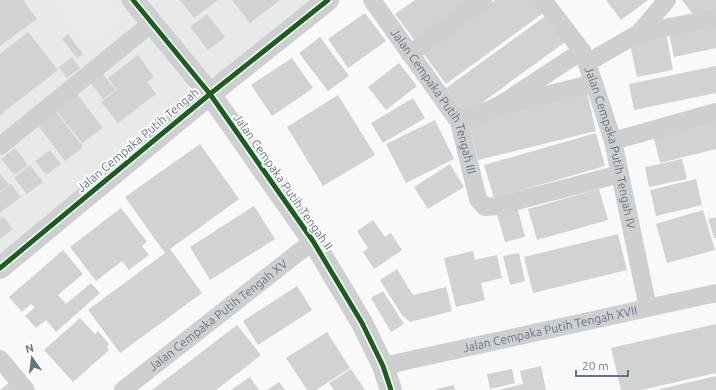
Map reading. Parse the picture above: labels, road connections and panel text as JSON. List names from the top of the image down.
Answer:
{
  "streets": {
    "street": [
      "Jalan Cempaka Putih Tengah III",
      "Jalan Cempaka Putih Tengah",
      "Jalan Cempaka Putih Tengah IV",
      "Jalan Cempaka Putih Tengah II",
      "Jalan Cempaka Putih Tengah XV",
      "Jalan Cempaka Putih Tengah XVII"
    ]
  },
  "crossings": [
    ["Jalan Cempaka Putih Tengah III", "Jalan Cempaka Putih Tengah IV"],
    ["Jalan Cempaka Putih Tengah", "Jalan Cempaka Putih Tengah II"],
    ["Jalan Cempaka Putih Tengah IV", "Jalan Cempaka Putih Tengah XVII"],
    ["Jalan Cempaka Putih Tengah II", "Jalan Cempaka Putih Tengah XV"],
    ["Jalan Cempaka Putih Tengah II", "Jalan Cempaka Putih Tengah XVII"]
  ],
  "scale_bar": "20 m",
  "north": "top"
}
